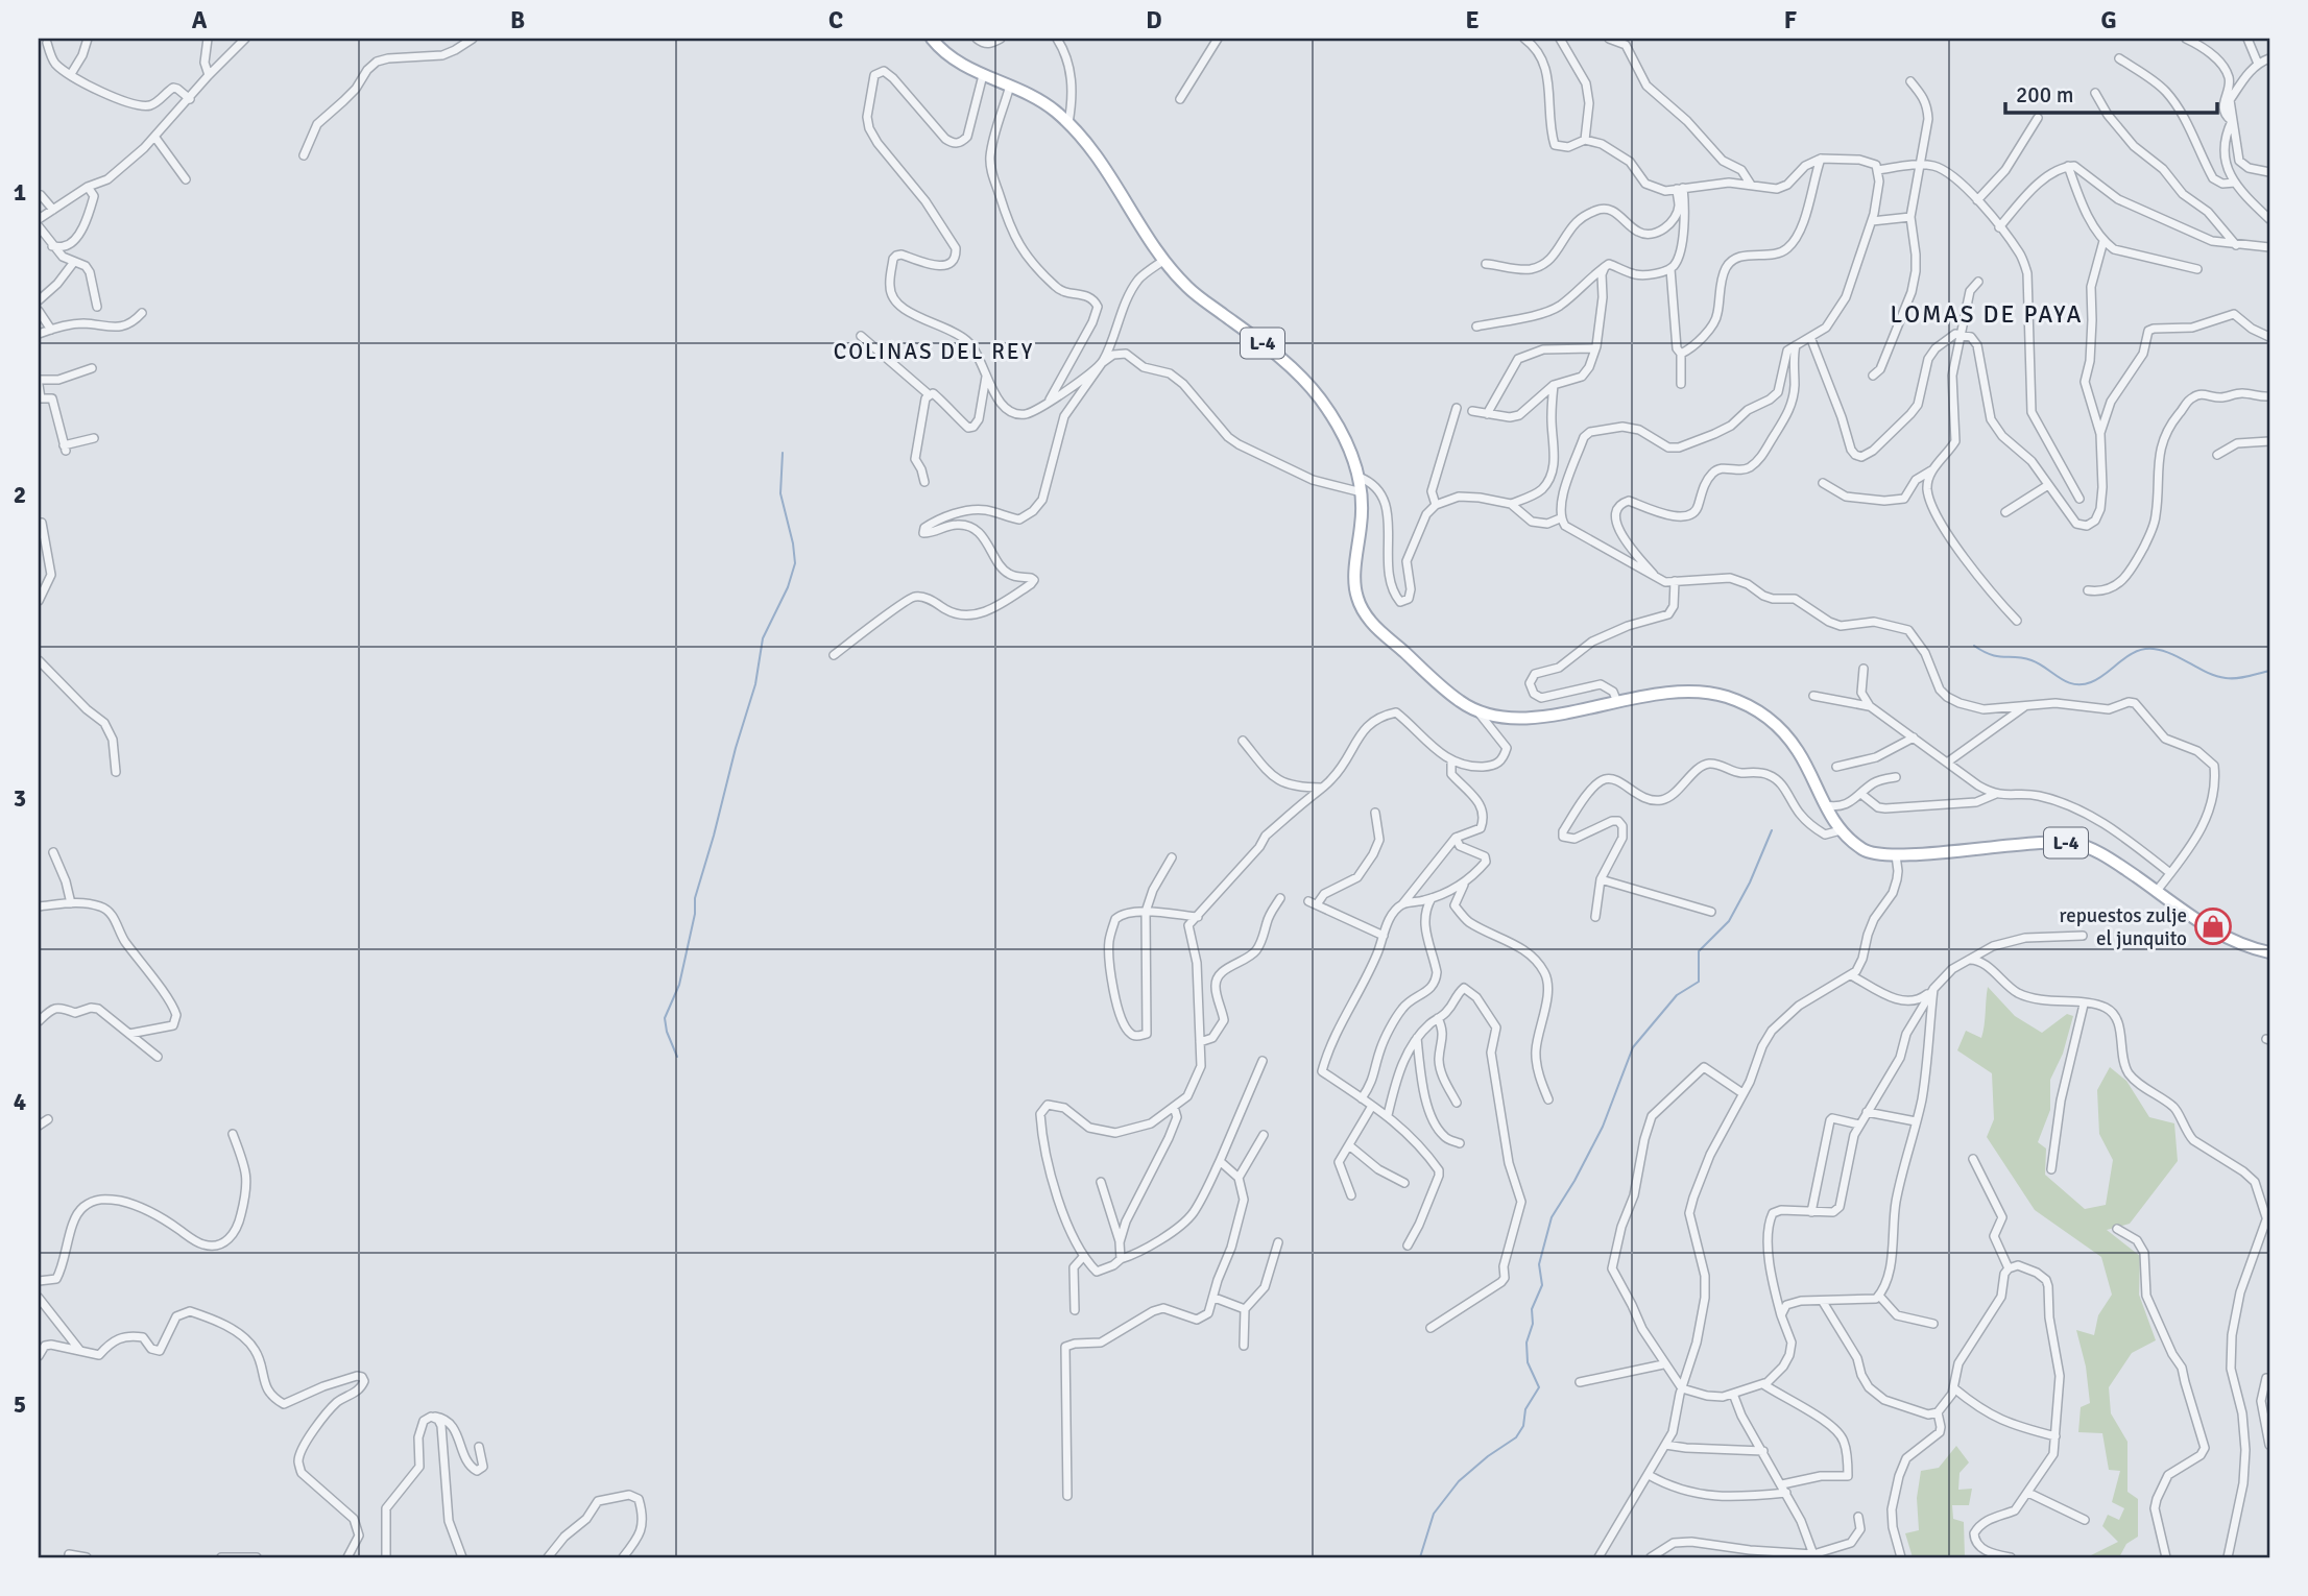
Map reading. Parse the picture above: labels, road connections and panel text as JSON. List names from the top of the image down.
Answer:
{
  "streets": {
    "main road": ["L-4"]
  },
  "districts": ["LOMAS DE PAYA", "COLINAS DEL REY"],
  "places": {
    "shop": ["repuestos zulje el junquito"]
  },
  "scale_bar": "200 m",
  "grid": {
    "columns": [
      "A",
      "B",
      "C",
      "D",
      "E",
      "F",
      "G"
    ],
    "rows": [
      "1",
      "2",
      "3",
      "4",
      "5"
    ]
  }
}
